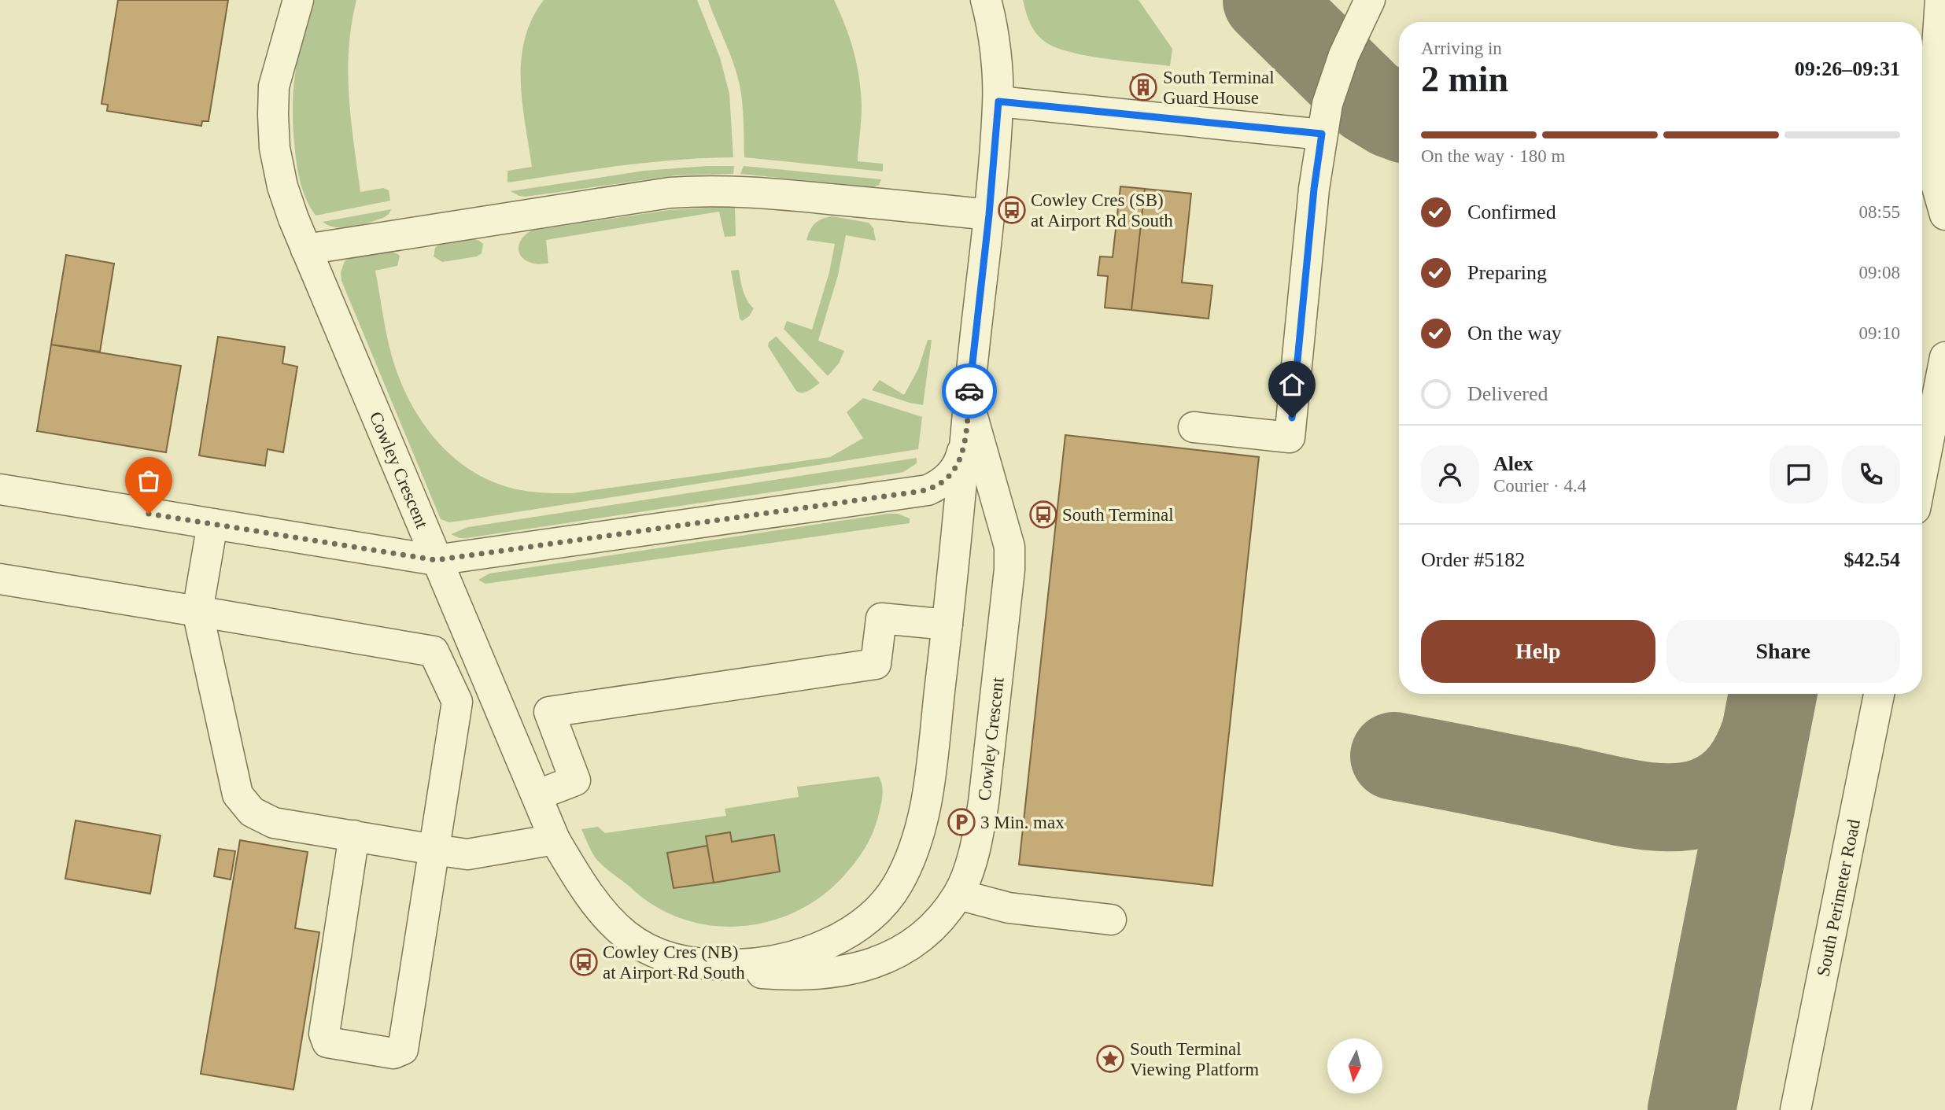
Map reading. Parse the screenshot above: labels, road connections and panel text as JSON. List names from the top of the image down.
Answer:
{
  "streets": {
    "street": ["Cowley Crescent", "South Perimeter Road"]
  },
  "places": {
    "building": ["South Terminal Guard House"],
    "bus stop": ["Cowley Cres (SB) at Airport Rd South", "South Terminal", "Cowley Cres (NB) at Airport Rd South"],
    "parking": ["3 Min. max"],
    "place": ["South Terminal Viewing Platform"]
  },
  "north": "bottom",
  "page": {
    "heading": ["2 min", "Arriving in", "09:26–09:31"],
    "panel": [
      "Alex",
      "Courier · 4.4",
      "Order #5182",
      "$42.54"
    ],
    "bar": "On the way · 180 m",
    "list": [
      ["Confirmed", "08:55"],
      ["Preparing", "09:08"],
      ["On the way", "09:10"],
      "Delivered"
    ],
    "buttons": ["Help", "Share"]
  }
}
